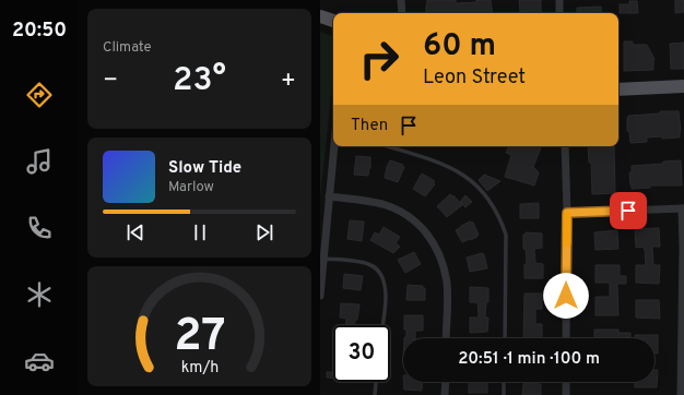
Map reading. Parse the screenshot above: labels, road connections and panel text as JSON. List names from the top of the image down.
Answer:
{
  "page": {
    "tabs": "20:50",
    "tile": "Climate",
    "turn": ["60 m", "Leon Street"],
    "heat": ["−", "23°", "+"],
    "then": "Then",
    "song": ["Slow Tide", "Marlow"],
    "limit": "30",
    "trip": "20:51 · 1 min · 100 m",
    "gauge": ["27", "km/h"]
  }
}
